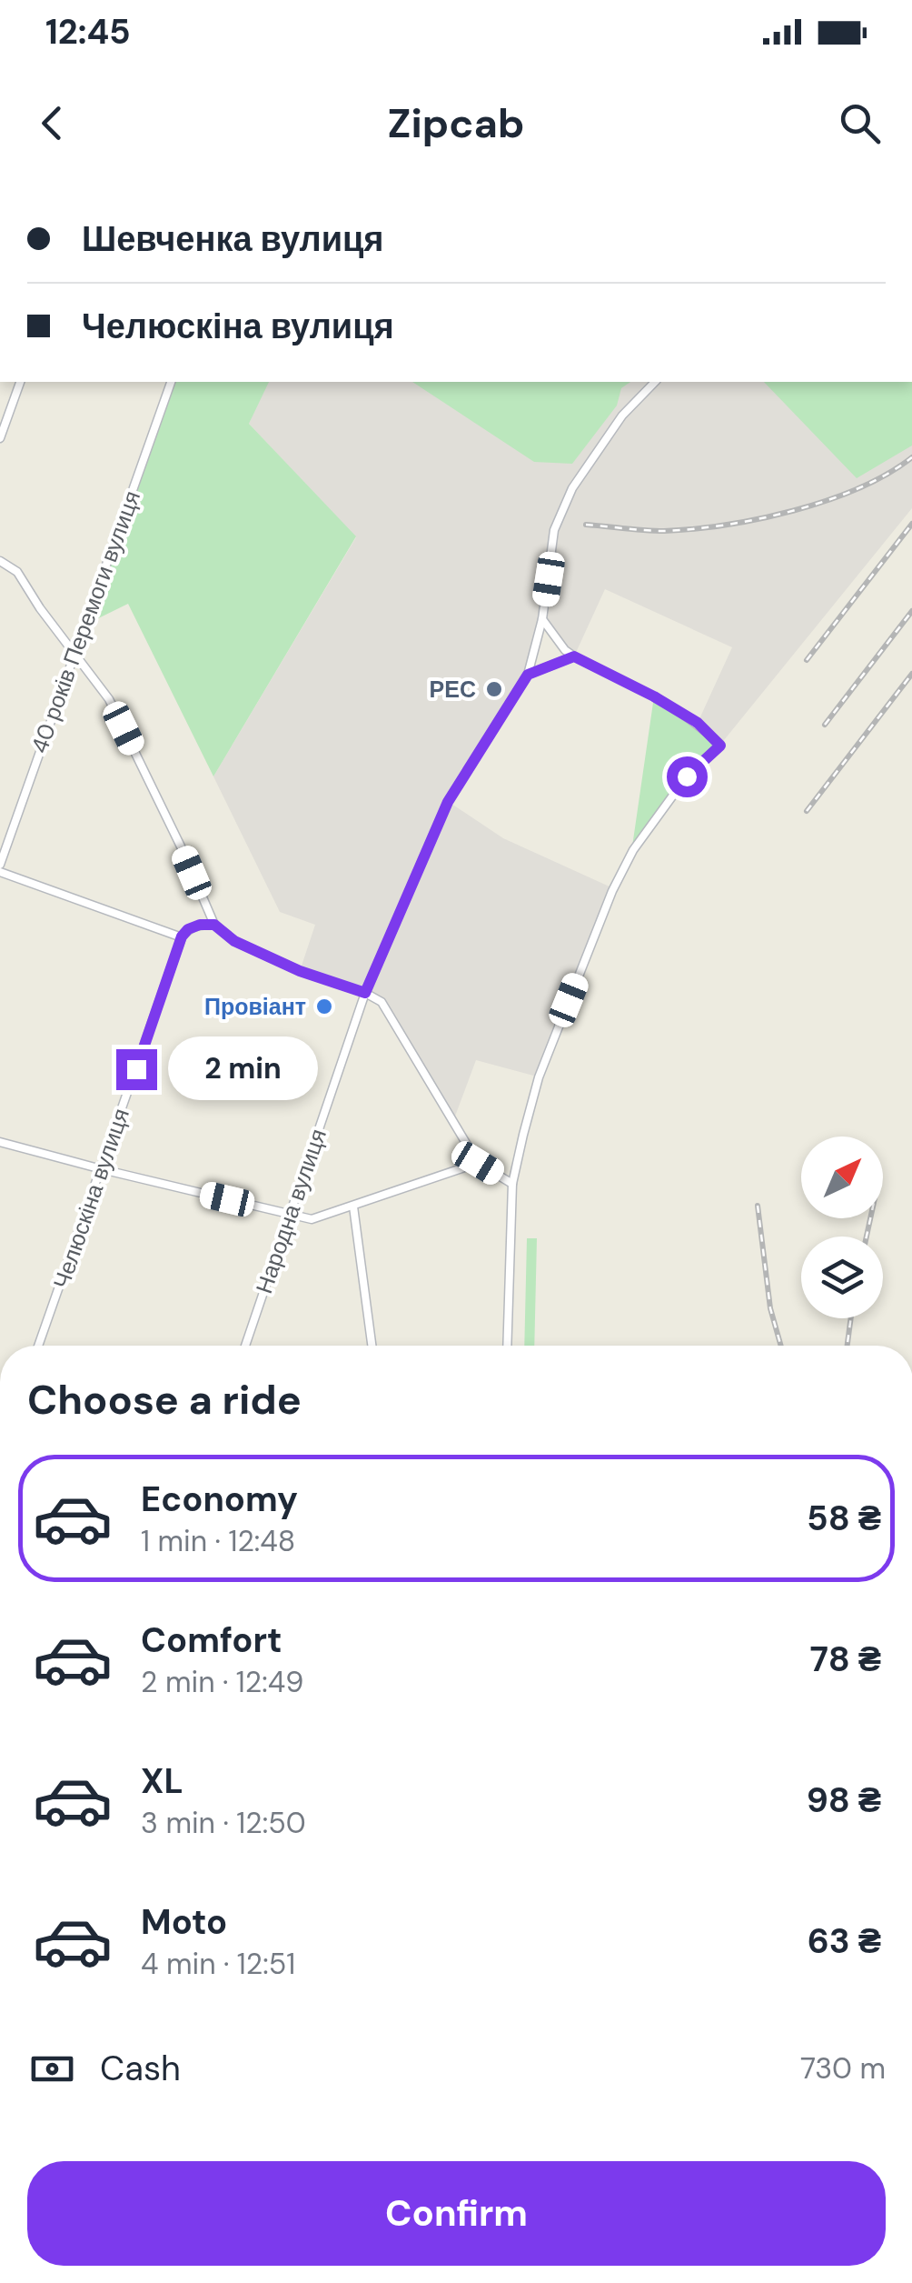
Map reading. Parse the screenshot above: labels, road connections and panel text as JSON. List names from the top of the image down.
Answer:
{
  "streets": {
    "street": ["40 років Перемоги вулиця", "Челюскіна вулиця", "Народна вулиця"]
  },
  "places": ["РЕС", "Провіант"],
  "north": "top right",
  "page": {
    "status": "12:45",
    "header": "Zipcab",
    "banner": ["Шевченка вулиця", "Челюскіна вулиця"],
    "bubble": "2 min",
    "heading": "Choose a ride",
    "list": [
      {
        "name": "Economy",
        "note": "1 min · 12:48",
        "value": "58 ₴"
      },
      {
        "name": "Comfort",
        "note": "2 min · 12:49",
        "value": "78 ₴"
      },
      {
        "name": "XL",
        "note": "3 min · 12:50",
        "value": "98 ₴"
      },
      {
        "name": "Moto",
        "note": "4 min · 12:51",
        "value": "63 ₴"
      }
    ],
    "pay": ["Cash", "730 m"],
    "buttons": "Confirm"
  }
}
